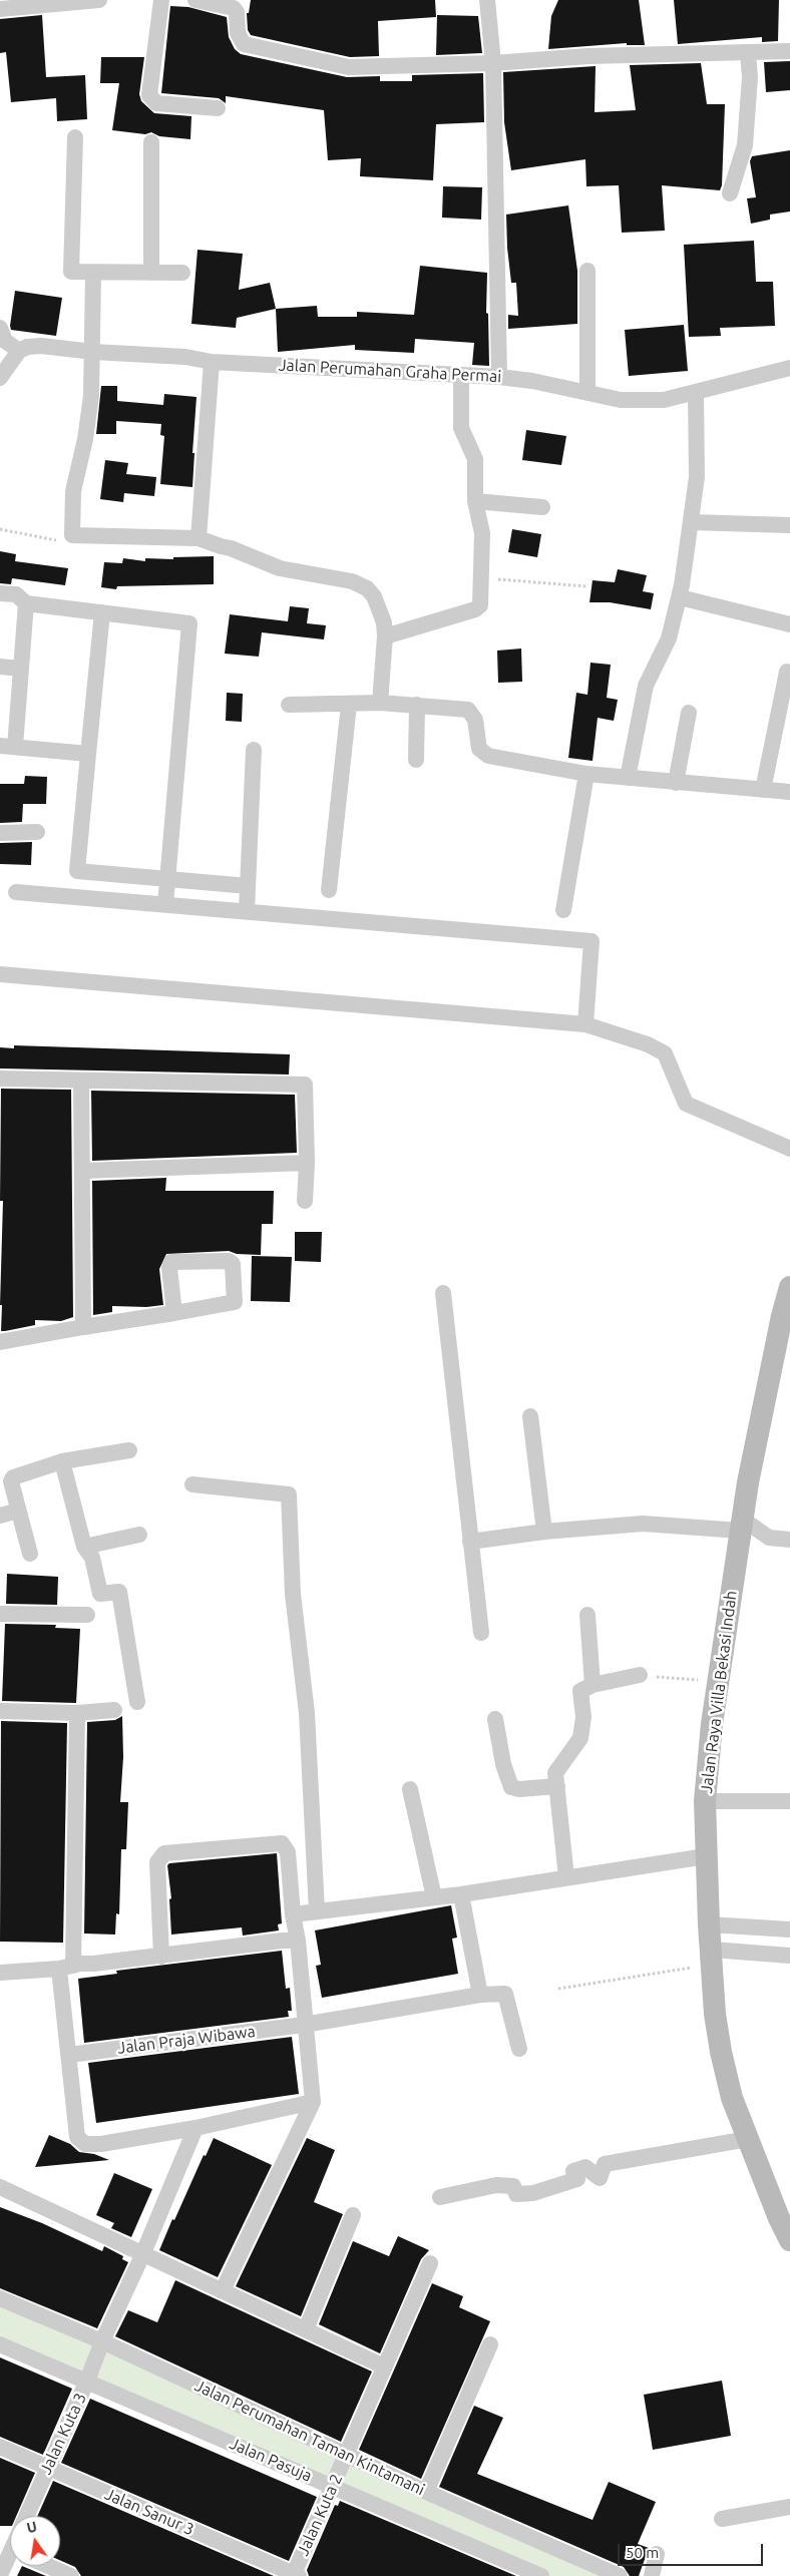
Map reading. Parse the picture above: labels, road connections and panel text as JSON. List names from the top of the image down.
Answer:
{
  "streets": {
    "main road": ["Jalan Raya Villa Bekasi Indah"],
    "street": [
      "Jalan Perumahan Graha Permai",
      "Jalan Praja Wibawa",
      "Jalan Kuta 3",
      "Jalan Perumahan Taman Kintamani",
      "Jalan Pasuja",
      "Jalan Sanur 3",
      "Jalan Kuta 2"
    ]
  },
  "crossings": [
    ["Jalan Kuta 3", "Jalan Perumahan Taman Kintamani"],
    ["Jalan Kuta 3", "Jalan Pasuja"],
    ["Jalan Kuta 3", "Jalan Sanur 3"],
    ["Jalan Perumahan Taman Kintamani", "Jalan Kuta 2"],
    ["Jalan Pasuja", "Jalan Kuta 2"],
    ["Jalan Sanur 3", "Jalan Kuta 2"]
  ],
  "scale_bar": "50 m",
  "north": "top"
}
